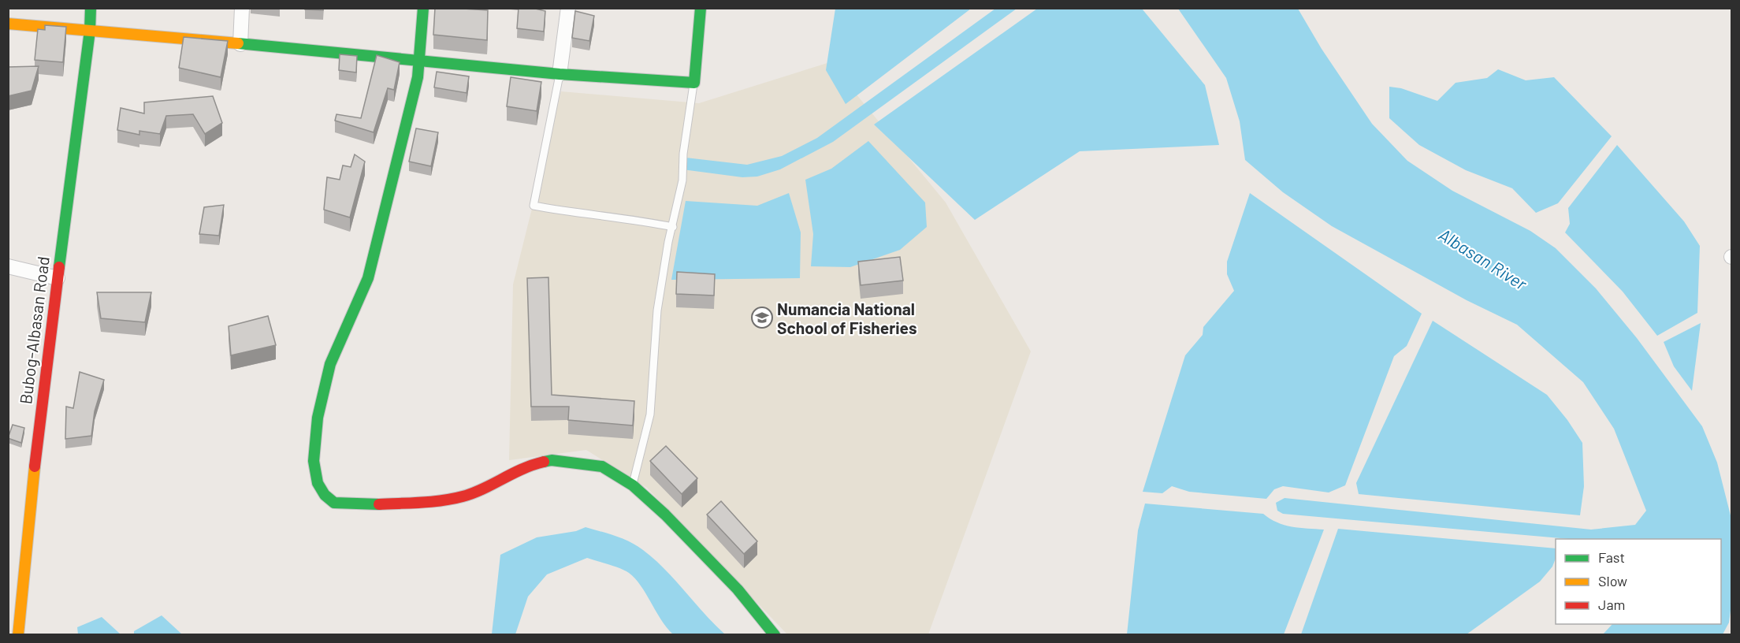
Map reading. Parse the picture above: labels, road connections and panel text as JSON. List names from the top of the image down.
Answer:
{
  "streets": {
    "street": ["Bubog-Albasan Road"]
  },
  "water": ["Albasan River"],
  "places": {
    "school or university": ["Numancia National School of Fisheries"]
  },
  "legend": ["Fast", "Slow", "Jam"]
}
